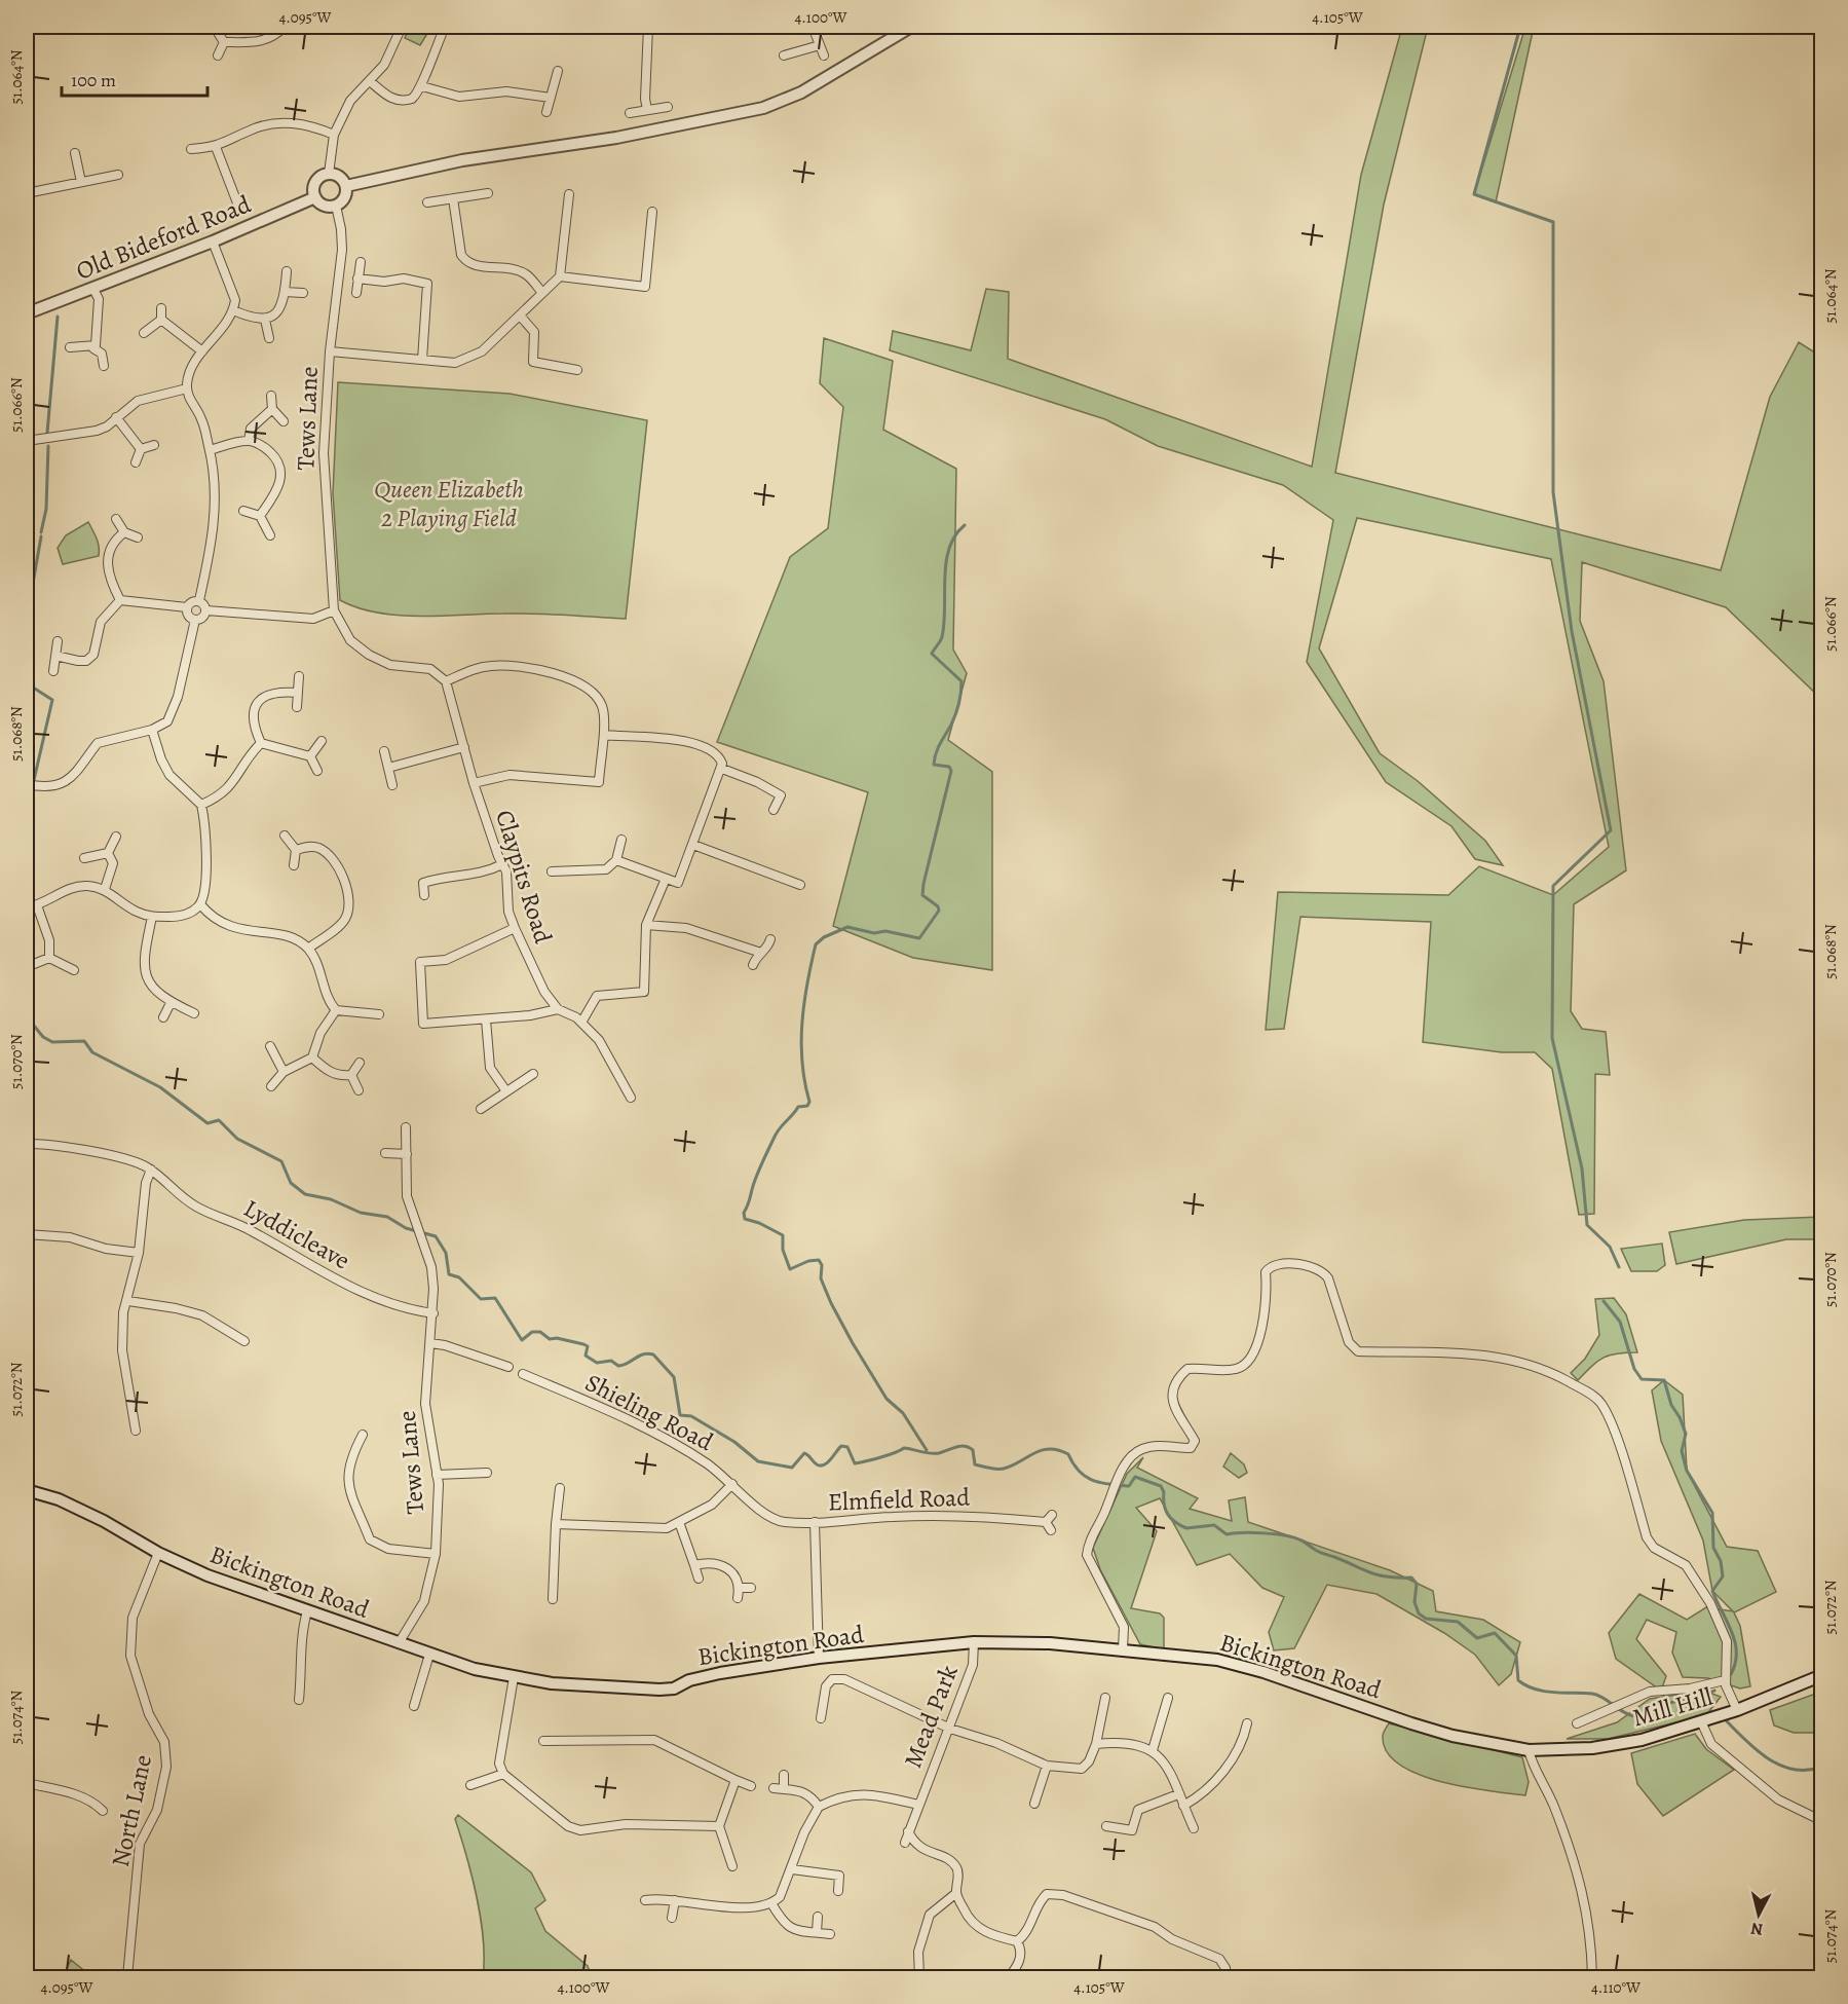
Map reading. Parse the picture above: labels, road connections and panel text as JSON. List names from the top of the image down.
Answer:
{
  "streets": {
    "main road": ["Old Bideford Road", "Bickington Road", "Mill Hill"],
    "street": [
      "Tews Lane",
      "Claypits Road",
      "Lyddicleave",
      "Shieling Road",
      "Elmfield Road",
      "Mead Park",
      "North Lane"
    ]
  },
  "crossings": [
    ["Old Bideford Road", "Tews Lane"],
    ["Tews Lane", "Claypits Road"],
    ["Tews Lane", "Lyddicleave"],
    ["Tews Lane", "Bickington Road"],
    ["Shieling Road", "Elmfield Road"],
    ["Elmfield Road", "Bickington Road"],
    ["Bickington Road", "Mill Hill"],
    ["Bickington Road", "Mead Park"],
    ["Bickington Road", "North Lane"]
  ],
  "parks": ["Queen Elizabeth 2 Playing Field"],
  "scale_bar": "100 m",
  "north": "bottom",
  "coordinates": [
    "4.095°W",
    "4.100°W",
    "4.105°W",
    "51.064°N",
    "51.066°N",
    "51.068°N",
    "51.070°N",
    "51.072°N",
    "51.074°N",
    "4.110°W"
  ]
}
